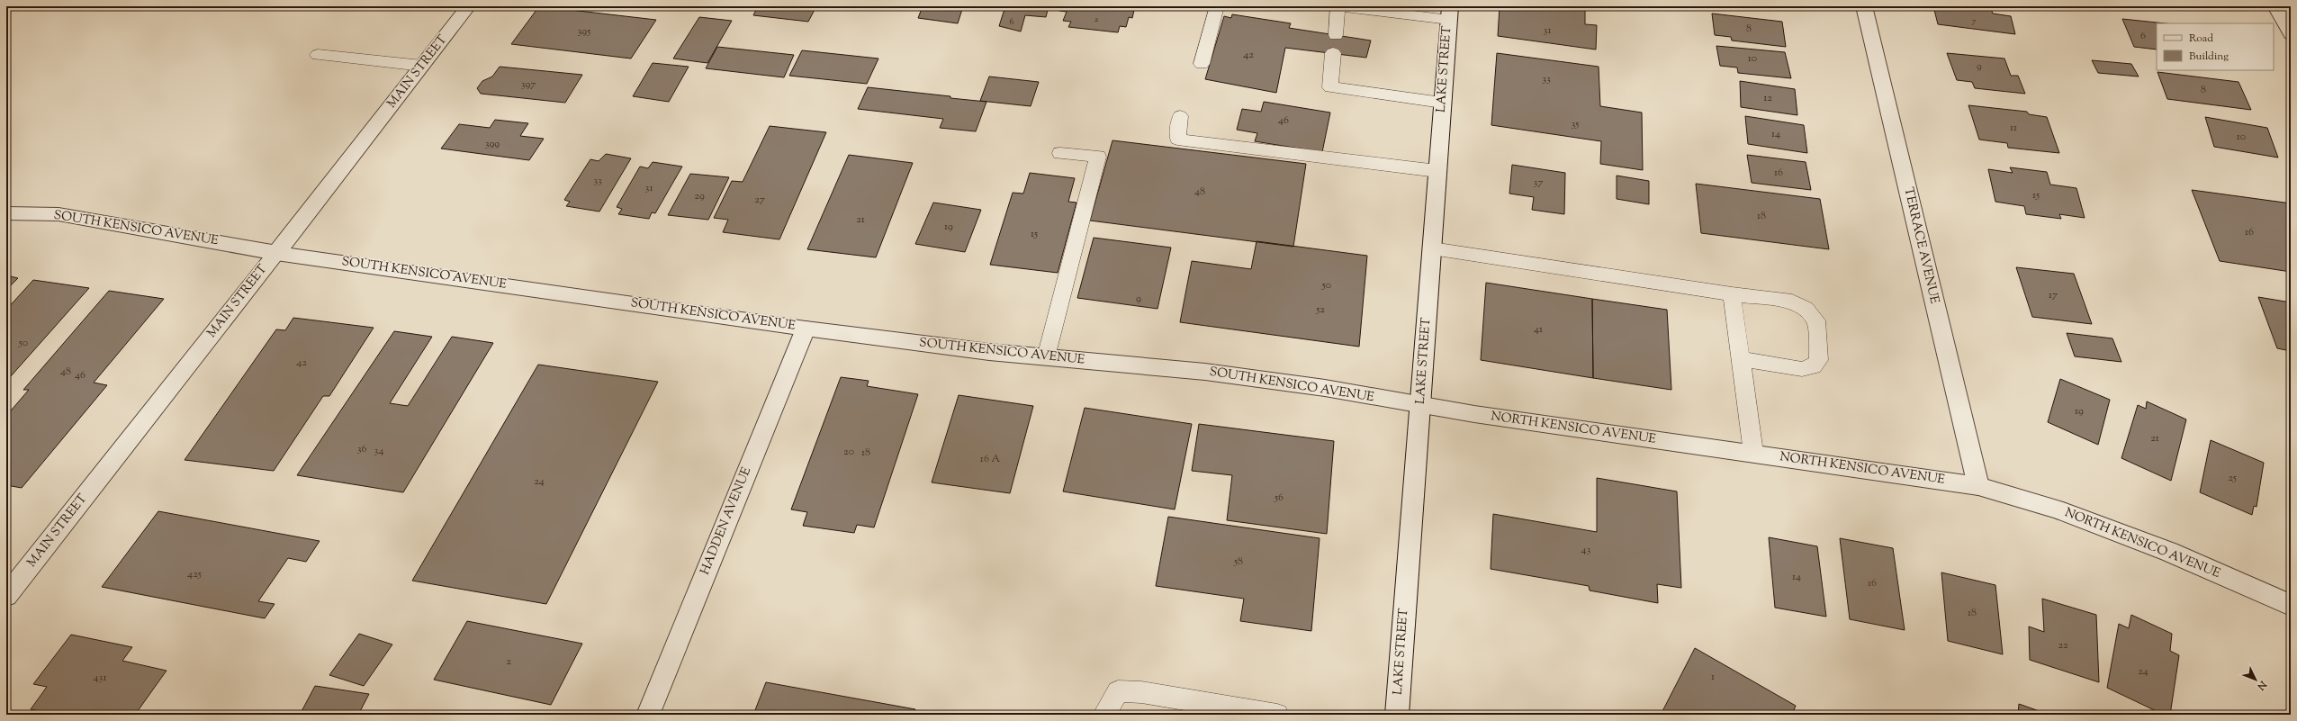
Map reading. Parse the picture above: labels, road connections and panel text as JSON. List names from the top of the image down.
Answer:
{
  "streets": {
    "street": [
      "LAKE STREET",
      "MAIN STREET",
      "SOUTH KENSICO AVENUE",
      "TERRACE AVENUE",
      "NORTH KENSICO AVENUE",
      "HADDEN AVENUE"
    ]
  },
  "crossings": [
    ["LAKE STREET", "SOUTH KENSICO AVENUE"],
    ["LAKE STREET", "NORTH KENSICO AVENUE"],
    ["MAIN STREET", "SOUTH KENSICO AVENUE"],
    ["SOUTH KENSICO AVENUE", "NORTH KENSICO AVENUE"],
    ["SOUTH KENSICO AVENUE", "HADDEN AVENUE"],
    ["TERRACE AVENUE", "NORTH KENSICO AVENUE"]
  ],
  "house_numbers": [
    "2",
    "7",
    "6",
    "8",
    "31",
    "395",
    "6",
    "42",
    "10",
    "9",
    "33",
    "397",
    "8",
    "12",
    "46",
    "35",
    "11",
    "14",
    "10",
    "399",
    "16",
    "33",
    "37",
    "31",
    "48",
    "15",
    "29",
    "27",
    "18",
    "21",
    "19",
    "16",
    "15",
    "50",
    "17",
    "9",
    "52",
    "41",
    "50",
    "42",
    "48",
    "46",
    "19",
    "21",
    "36",
    "34",
    "20",
    "18",
    "16 A",
    "25",
    "24",
    "56",
    "43",
    "58",
    "425",
    "14",
    "16",
    "18",
    "22",
    "2",
    "24",
    "1",
    "431"
  ],
  "legend": ["Road", "Building"],
  "north": "bottom right"
}
